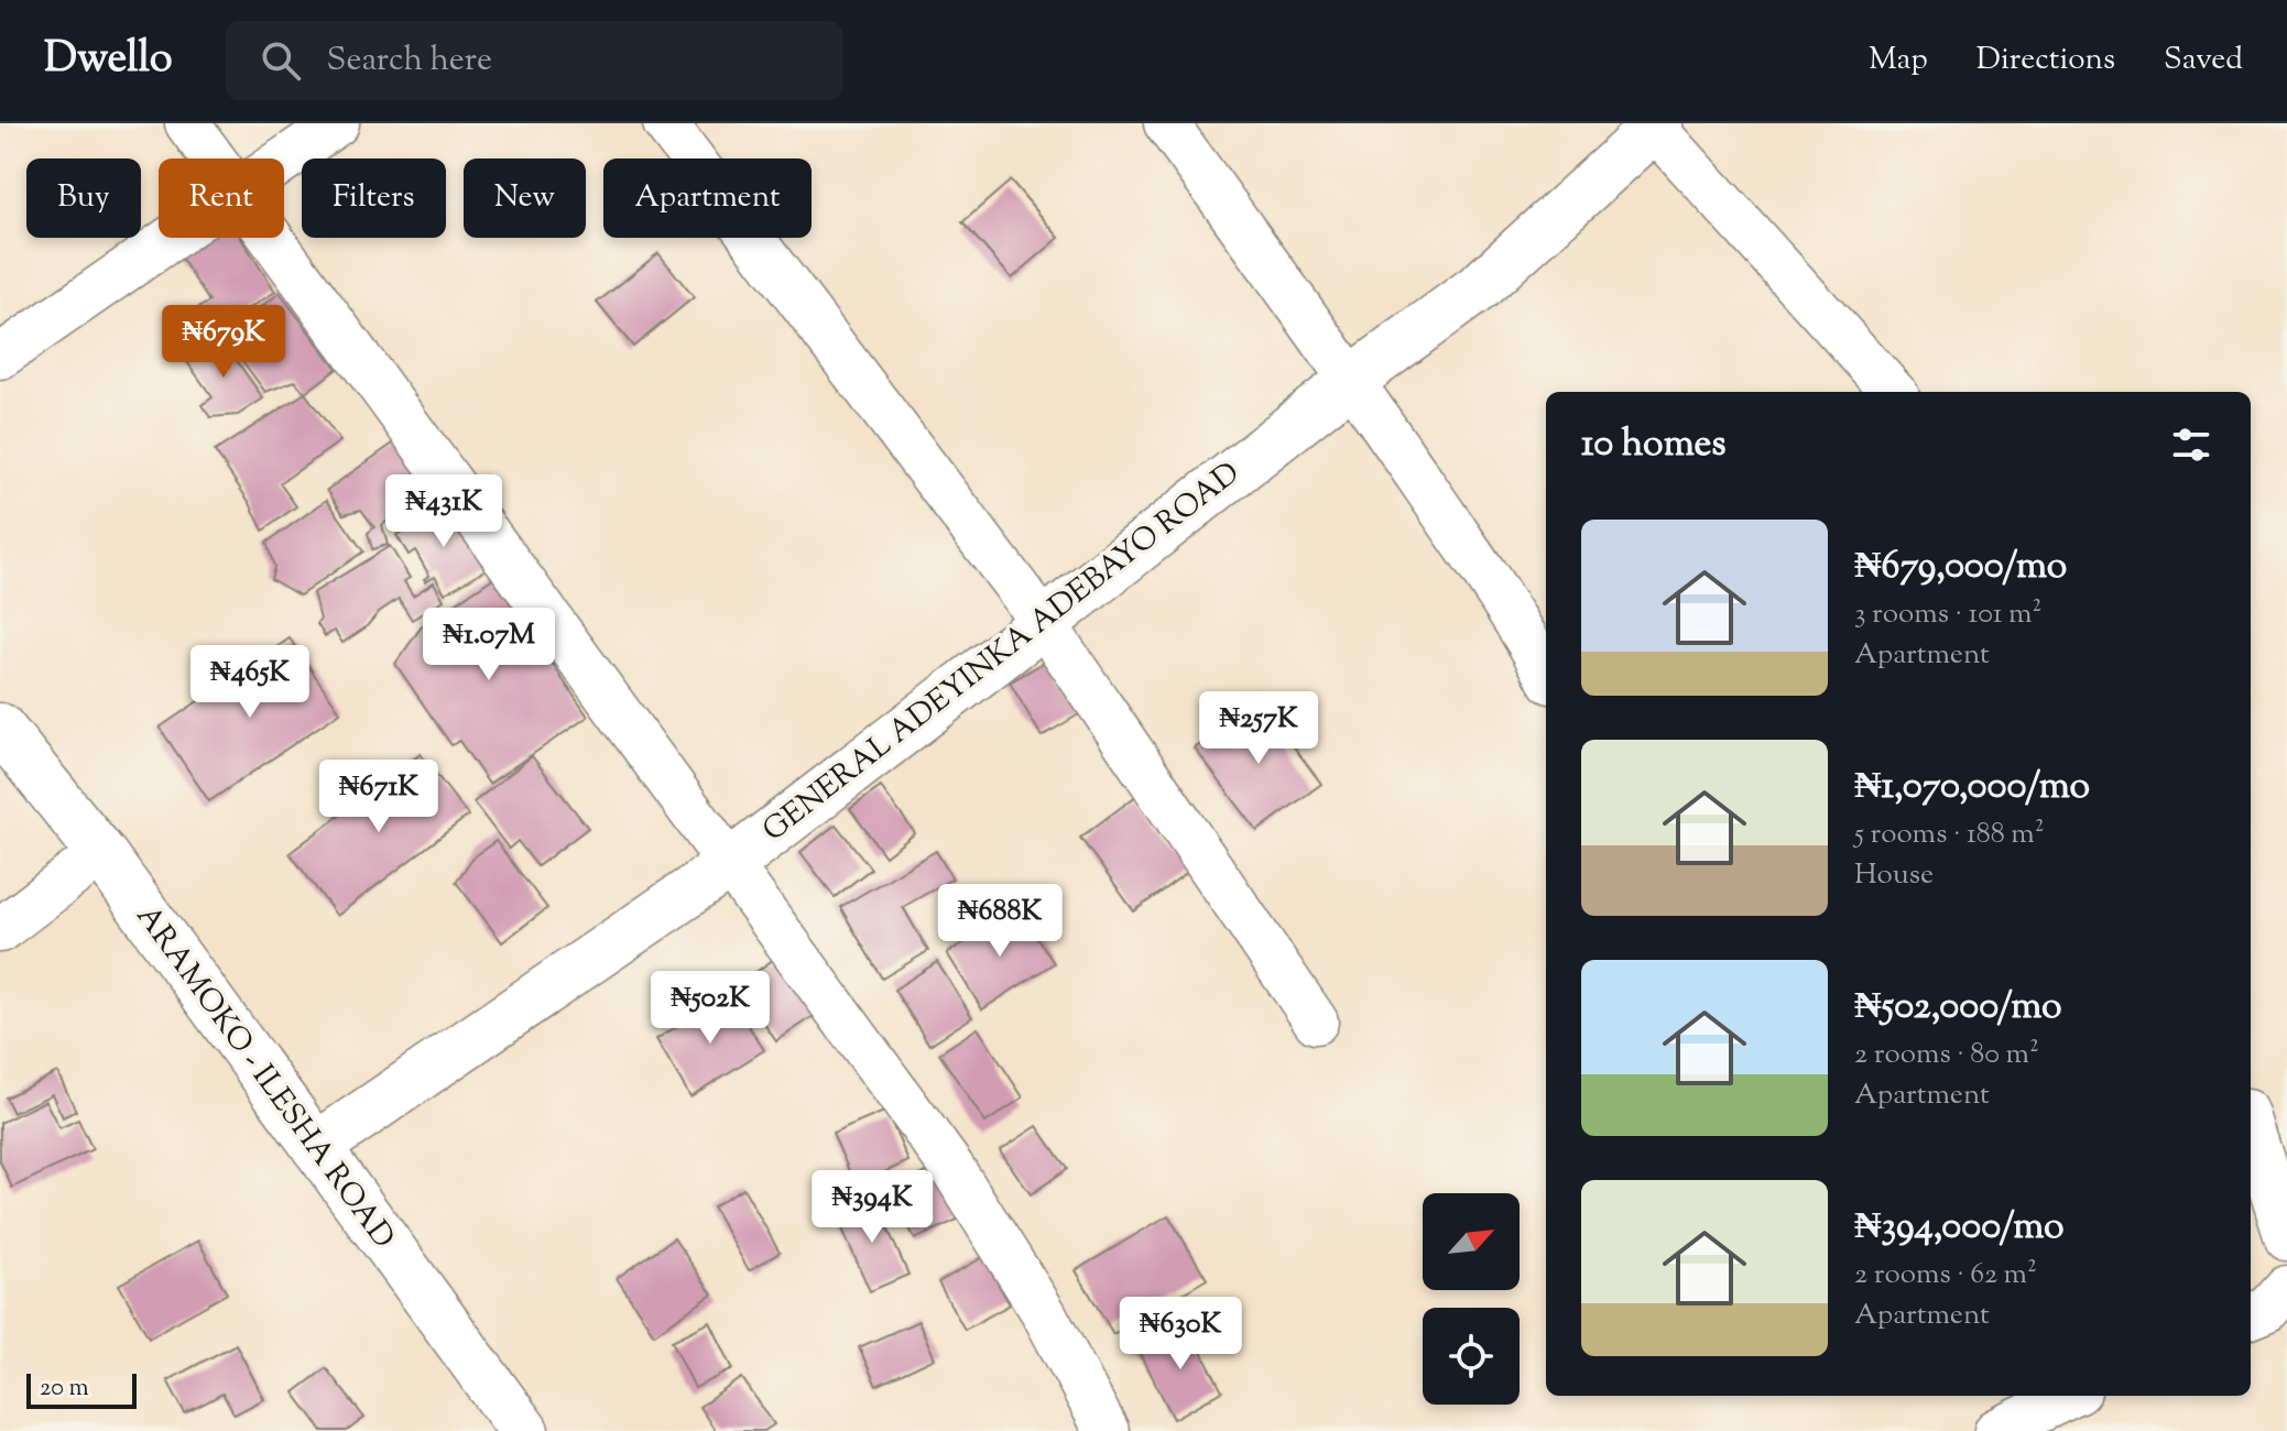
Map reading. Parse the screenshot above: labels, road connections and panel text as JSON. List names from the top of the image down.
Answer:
{
  "streets": {
    "street": ["GENERAL ADEYINKA ADEBAYO ROAD", "ARAMOKO - ILESHA ROAD"]
  },
  "crossings": [
    ["GENERAL ADEYINKA ADEBAYO ROAD", "ARAMOKO - ILESHA ROAD"]
  ],
  "scale_bar": "20 m",
  "north": "top right",
  "page": {
    "header": "Dwello",
    "search": "Search here",
    "nav": ["Map", "Directions", "Saved"],
    "chip": [
      "Buy",
      "Rent",
      "Filters",
      "New",
      "Apartment"
    ],
    "price": [
      "₦679K",
      "₦431K",
      "₦1.07M",
      "₦465K",
      "₦257K",
      "₦671K",
      "₦688K",
      "₦502K",
      "₦394K",
      "₦630K"
    ],
    "heading": "10 homes",
    "list": [
      {
        "name": "₦679,000/mo",
        "note": "3 rooms · 101 m² · Apartment"
      },
      {
        "name": "₦1,070,000/mo",
        "note": "5 rooms · 188 m² · House"
      },
      {
        "name": "₦502,000/mo",
        "note": "2 rooms · 80 m² · Apartment"
      },
      {
        "name": "₦394,000/mo",
        "note": "2 rooms · 62 m² · Apartment"
      }
    ],
    "scale": "20 m"
  }
}
